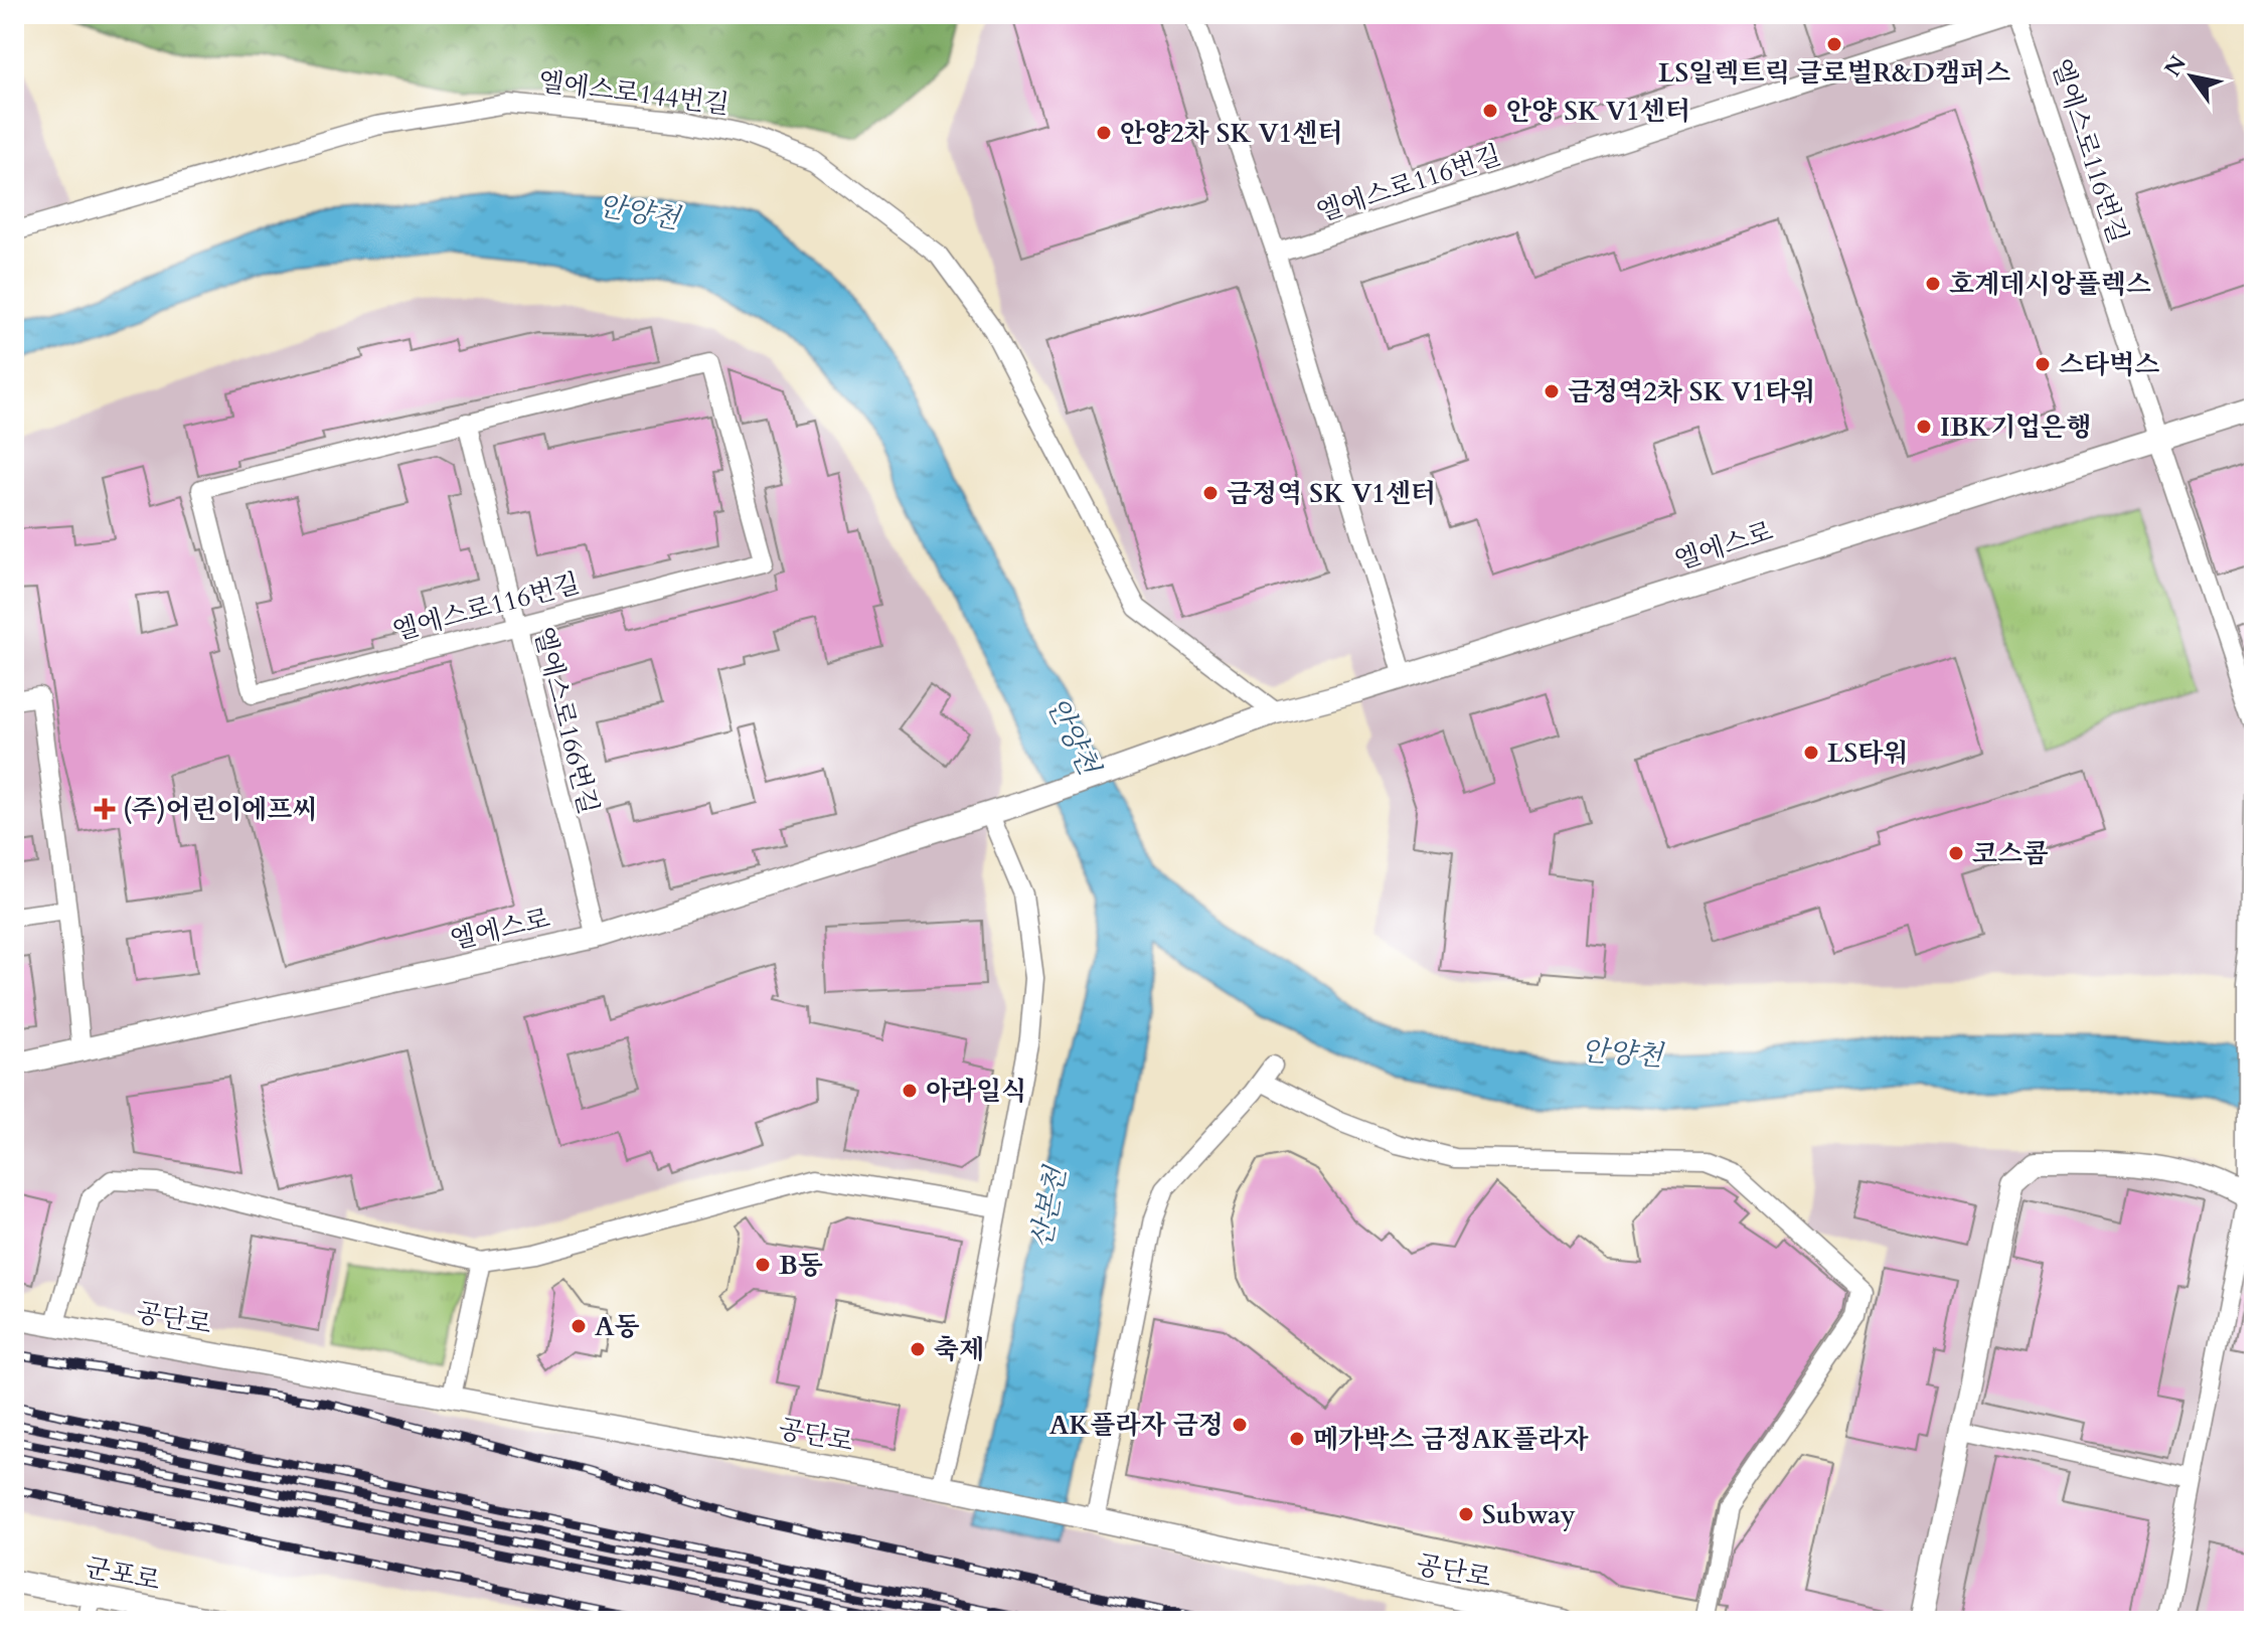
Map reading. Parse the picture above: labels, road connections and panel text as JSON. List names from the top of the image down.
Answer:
{
  "streets": {
    "street": [
      "엘에스로144번길",
      "엘에스로116번길",
      "엘에스로",
      "엘에스로166번길",
      "공단로",
      "군포로"
    ]
  },
  "crossings": [
    ["엘에스로144번길", "엘에스로"],
    ["엘에스로116번길", "엘에스로"],
    ["엘에스로116번길", "엘에스로166번길"],
    ["엘에스로", "엘에스로166번길"]
  ],
  "water": ["안양천", "산본천"],
  "places": {
    "other": [
      "LS일렉트릭 글로벌R&D캠퍼스",
      "안양 SK V1센터",
      "안양2차 SK V1센터",
      "호계데시앙플렉스",
      "스타벅스",
      "금정역2차 SK V1타워",
      "IBK기업은행",
      "금정역 SK V1센터",
      "LS타워",
      "코스콤",
      "아라일식",
      "B동",
      "A동",
      "축제",
      "AK플라자 금정",
      "메가박스 금정AK플라자",
      "Subway"
    ],
    "health": ["(주)어린이에프씨"]
  },
  "north": "top left"
}
